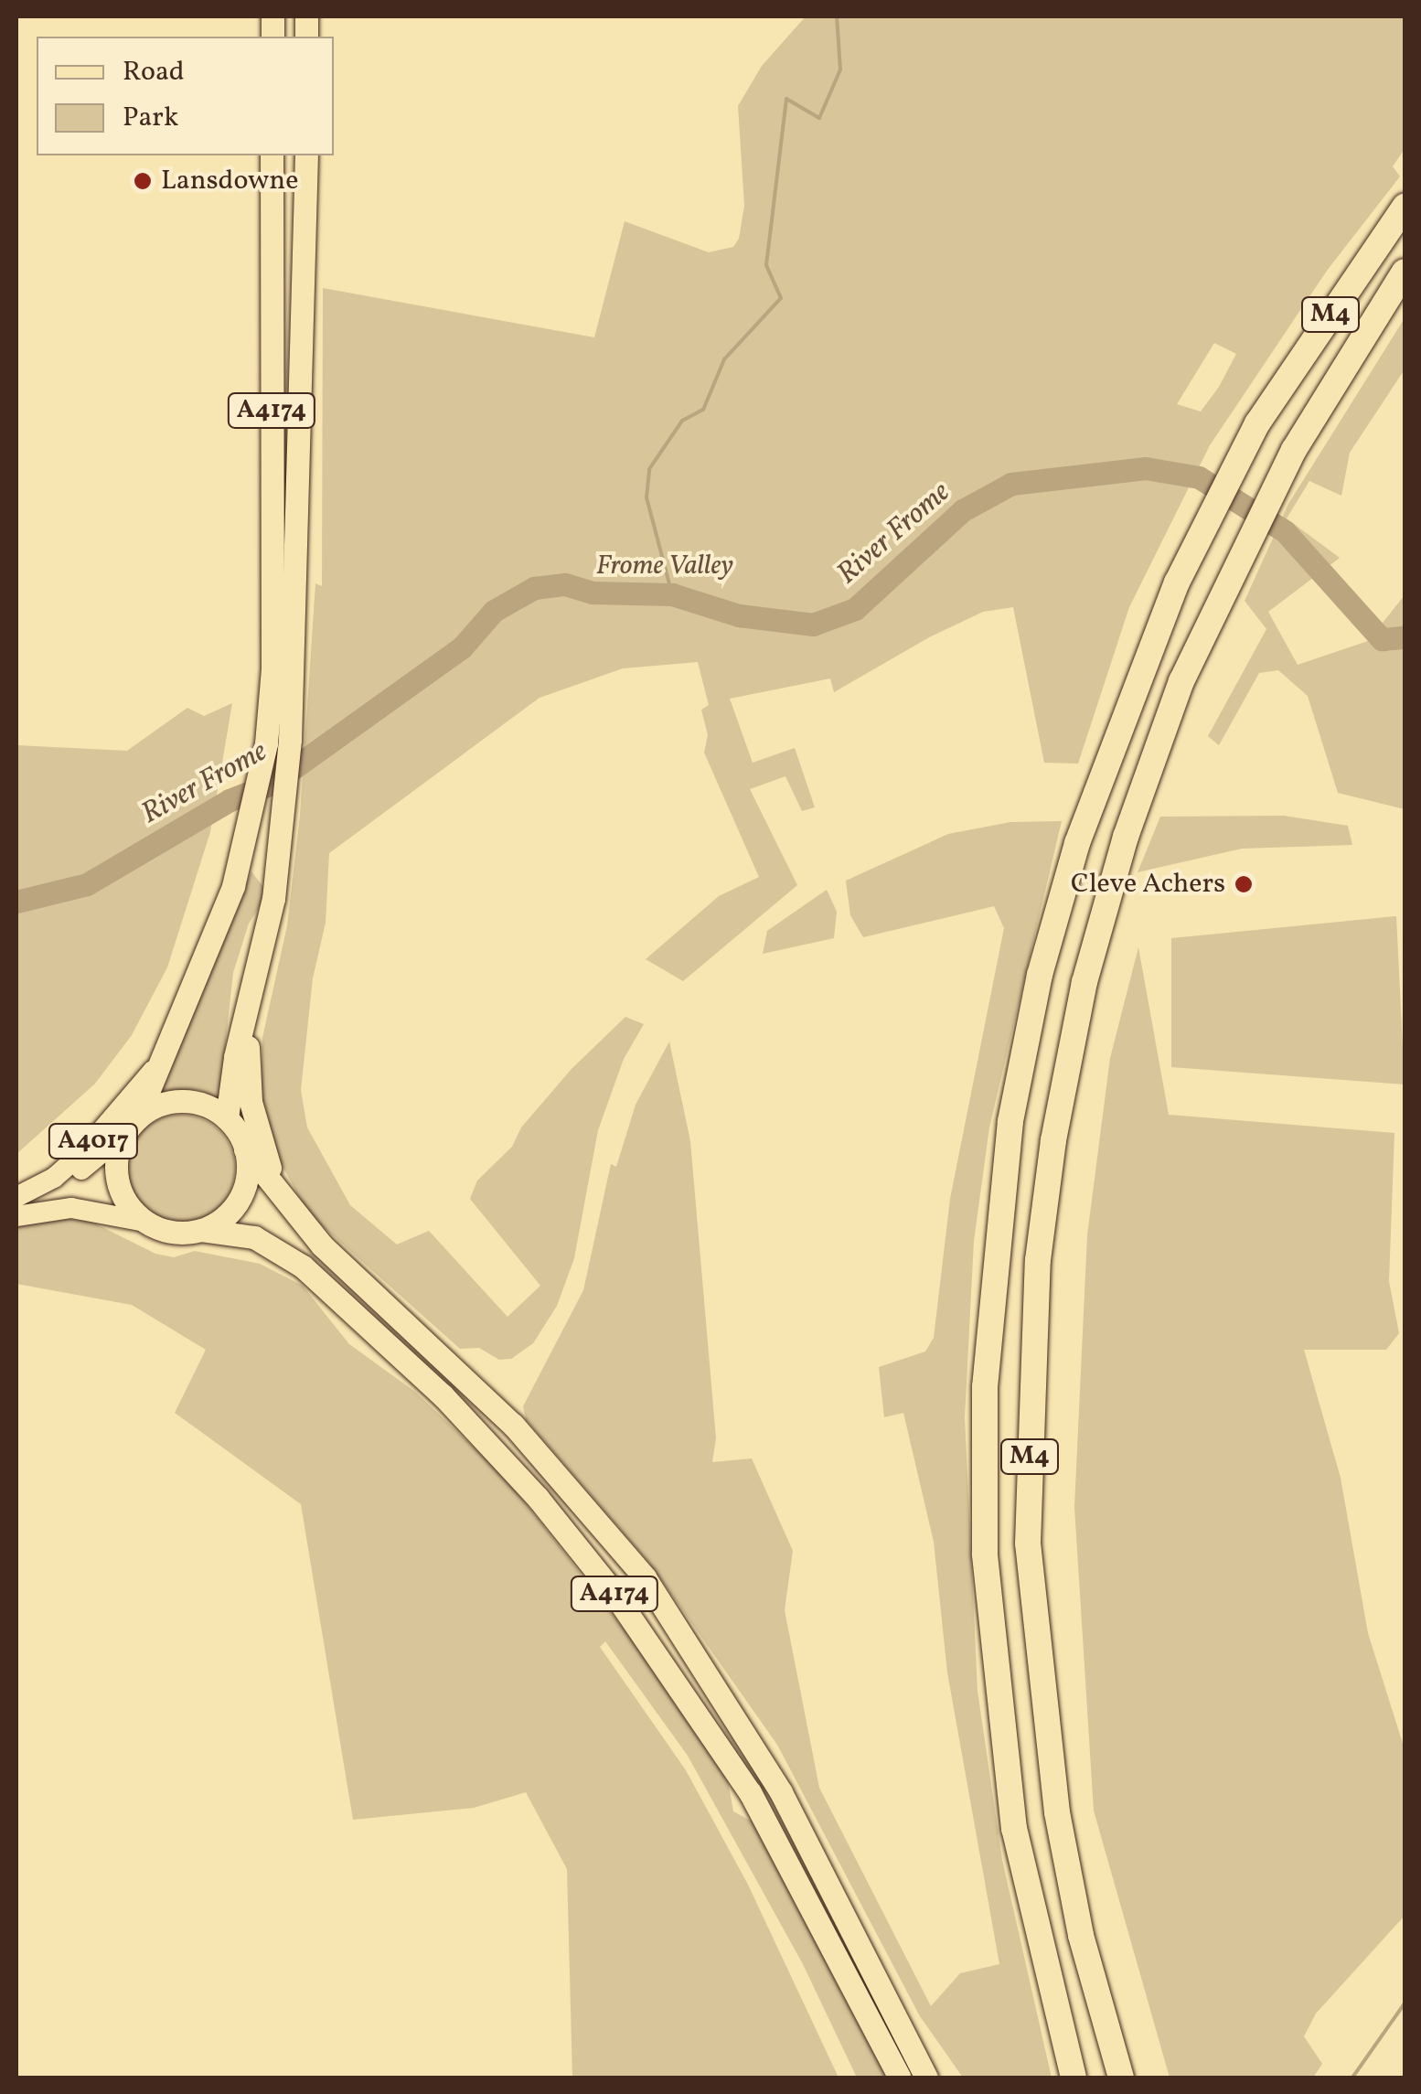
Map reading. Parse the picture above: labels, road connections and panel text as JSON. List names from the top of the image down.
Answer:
{
  "streets": {
    "highway": ["M4", "A4174"],
    "main road": ["A4017"]
  },
  "crossings": [
    ["A4174", "A4017"]
  ],
  "water": ["River Frome"],
  "parks": ["Frome Valley"],
  "places": ["Lansdowne", "Cleve Achers"],
  "legend": ["Road", "Park"]
}
